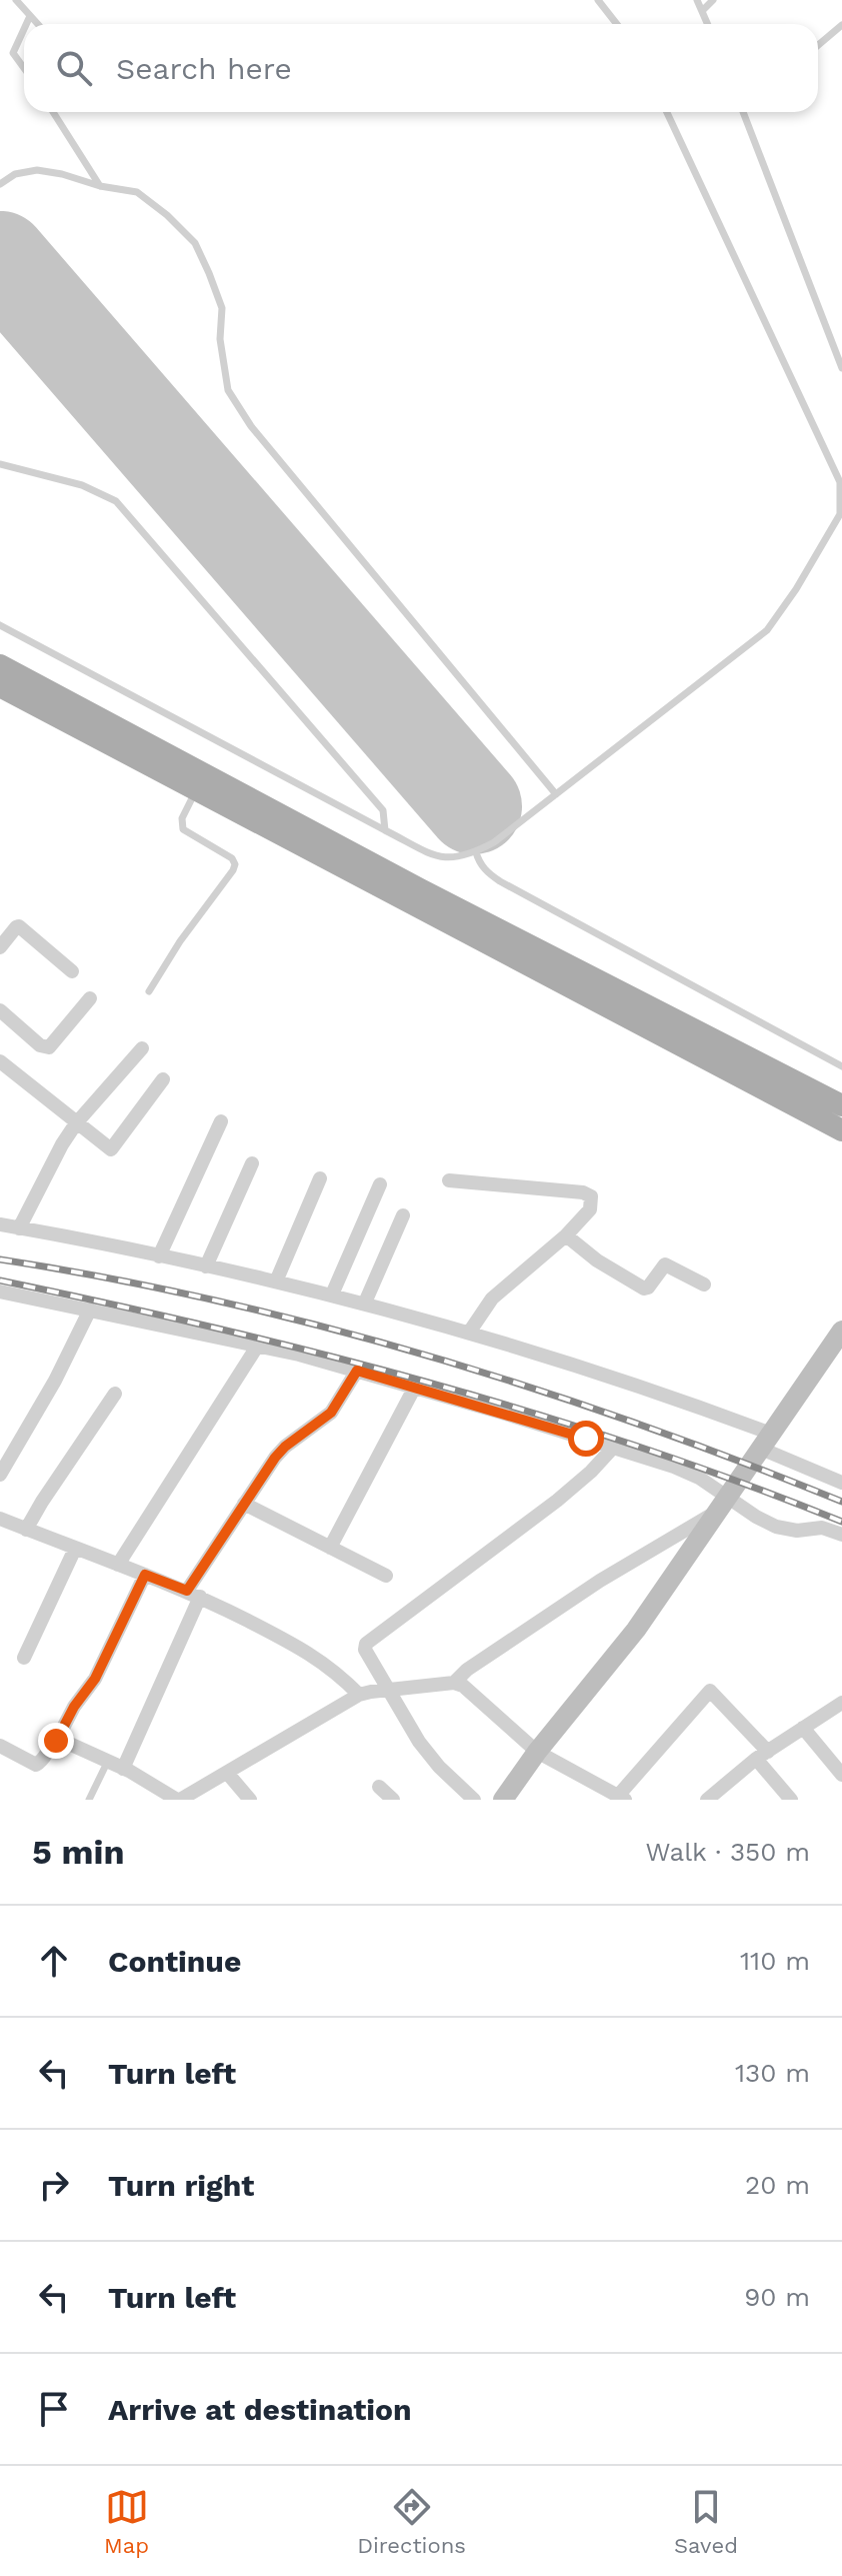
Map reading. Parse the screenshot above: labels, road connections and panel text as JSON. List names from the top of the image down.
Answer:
{
  "page": {
    "search": "Search here",
    "heading": ["5 min", "Walk · 350 m"],
    "list": [
      ["Continue", "110 m"],
      ["Turn left", "130 m"],
      ["Turn right", "20 m"],
      ["Turn left", "90 m"],
      "Arrive at destination"
    ],
    "nav": ["Map", "Directions", "Saved"]
  }
}
